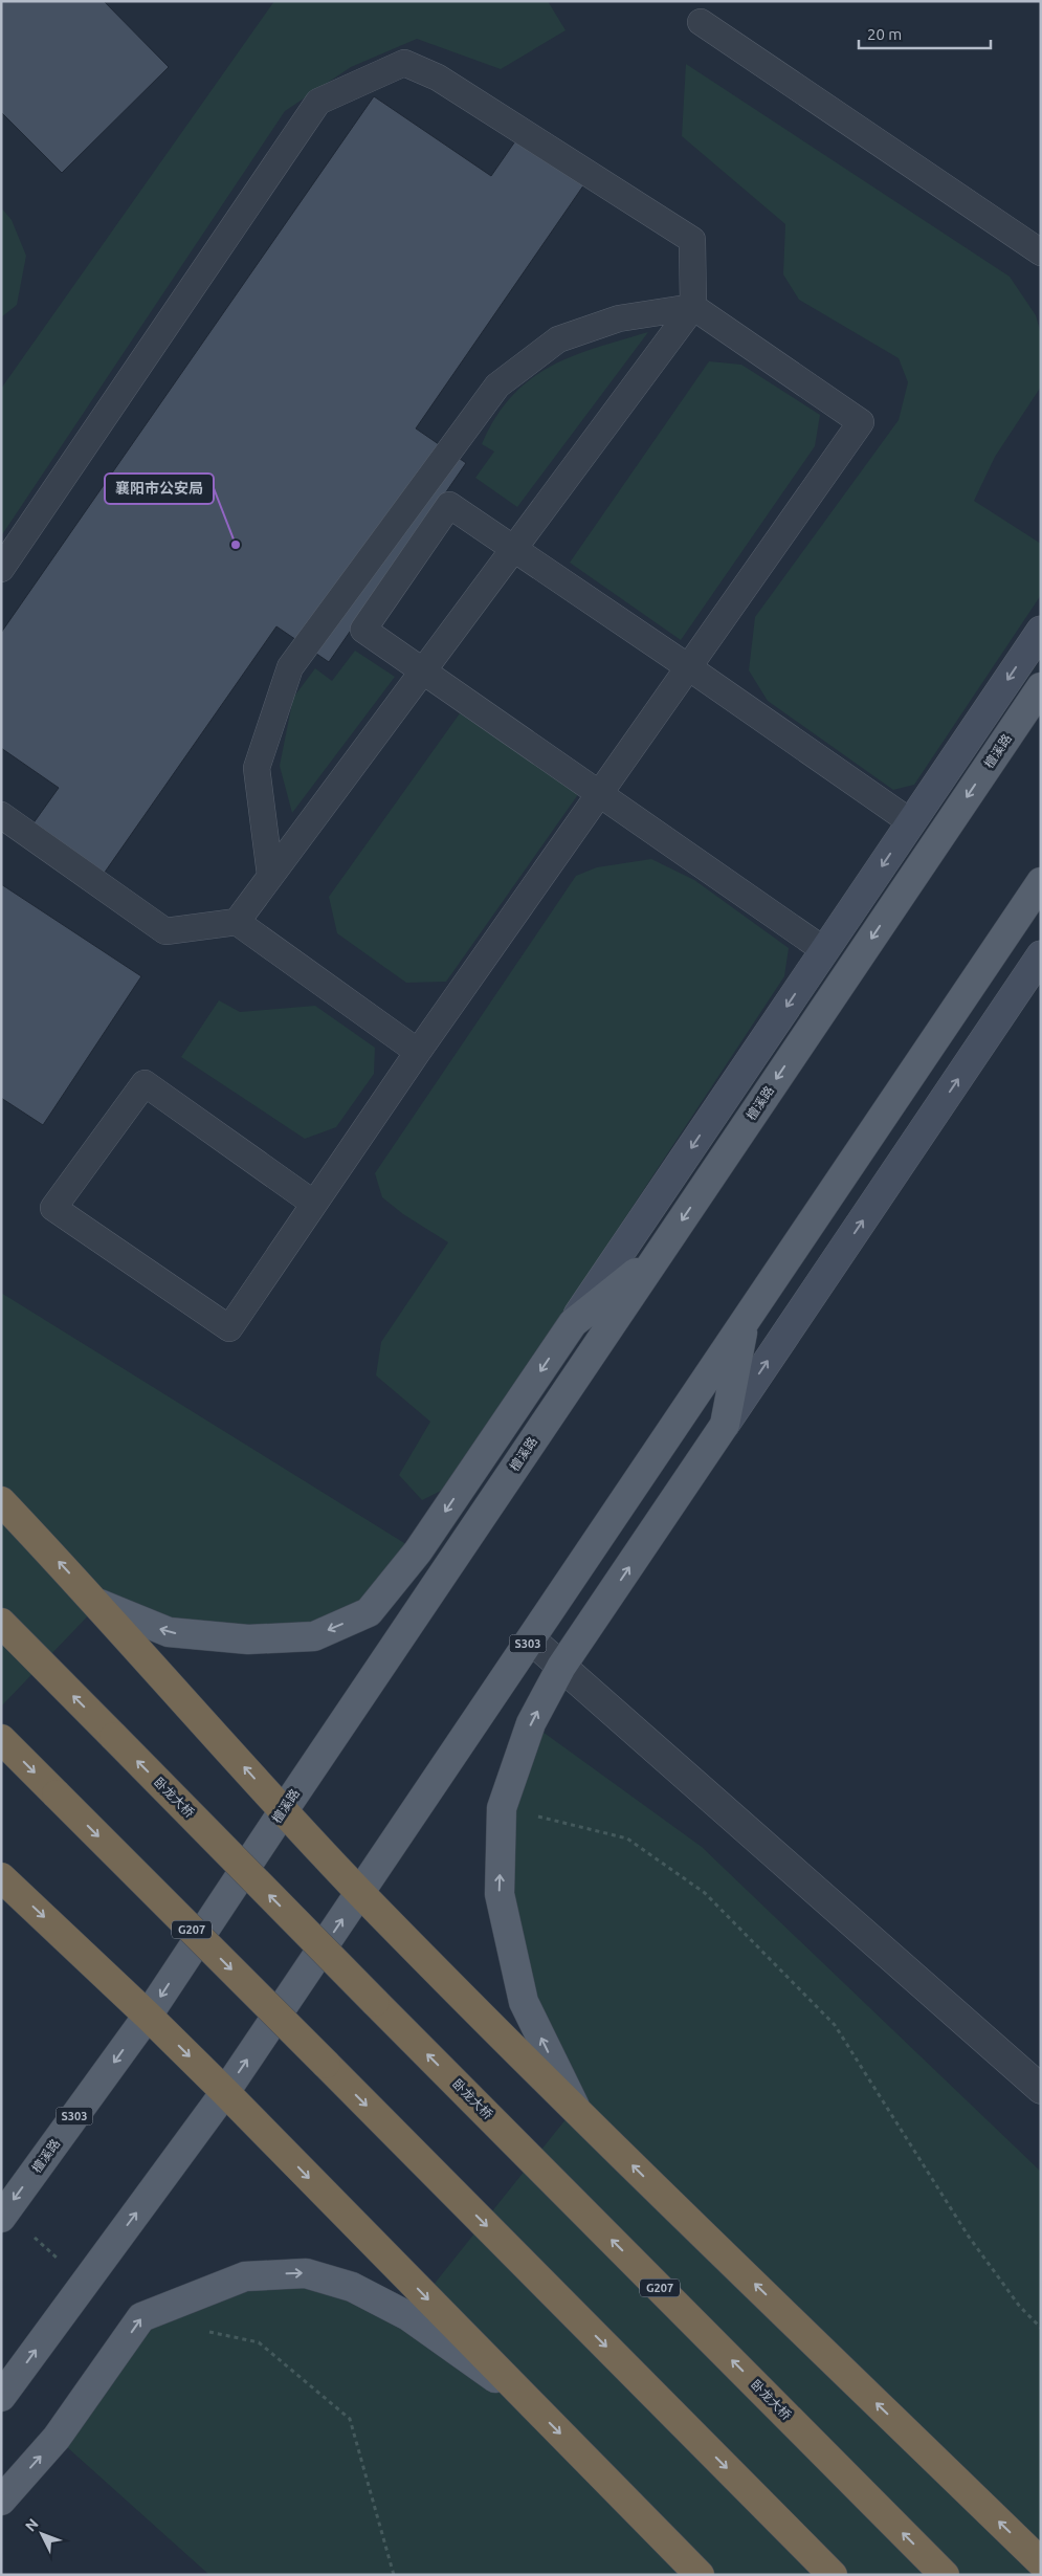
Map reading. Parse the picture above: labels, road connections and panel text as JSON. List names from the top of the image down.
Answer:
{
  "streets": {
    "highway": ["卧龙大桥", "G207"],
    "main road": ["檀溪路", "S303"]
  },
  "places": ["襄阳市公安局"],
  "scale_bar": "20 m",
  "north": "top left"
}
